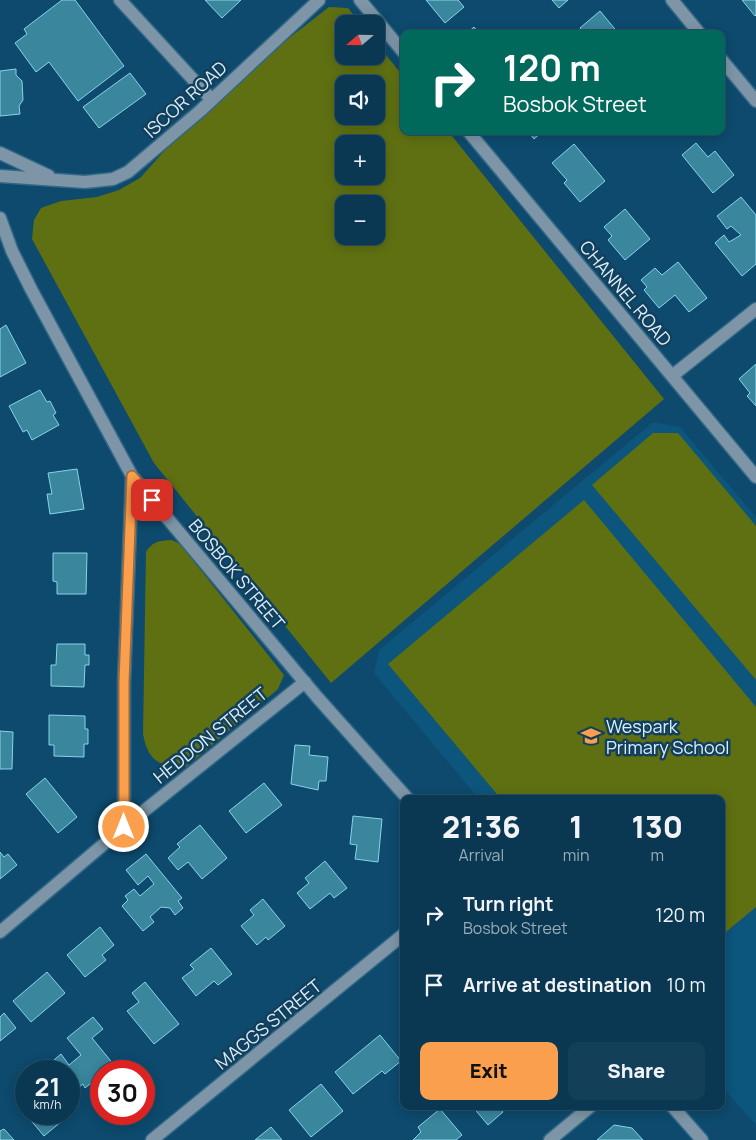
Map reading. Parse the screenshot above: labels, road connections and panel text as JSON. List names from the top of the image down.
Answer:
{
  "streets": {
    "street": [
      "ISCOR ROAD",
      "CHANNEL ROAD",
      "BOSBOK STREET",
      "HEDDON STREET",
      "MAGGS STREET"
    ]
  },
  "crossings": [
    ["BOSBOK STREET", "HEDDON STREET"]
  ],
  "places": {
    "school or university": ["Wespark Primary School"]
  },
  "north": "left",
  "page": {
    "map_buttons": ["+", "−"],
    "turn": ["120 m", "Bosbok Street"],
    "eta": [
      "21:36",
      "Arrival",
      "1",
      "min",
      "130",
      "m"
    ],
    "list": [
      {
        "name": "Turn right",
        "note": "Bosbok Street",
        "value": "120 m"
      },
      {
        "name": "Arrive at destination",
        "value": "10 m"
      }
    ],
    "buttons": ["Exit", "Share"],
    "speed": "21 km/h",
    "limit": "30"
  }
}
